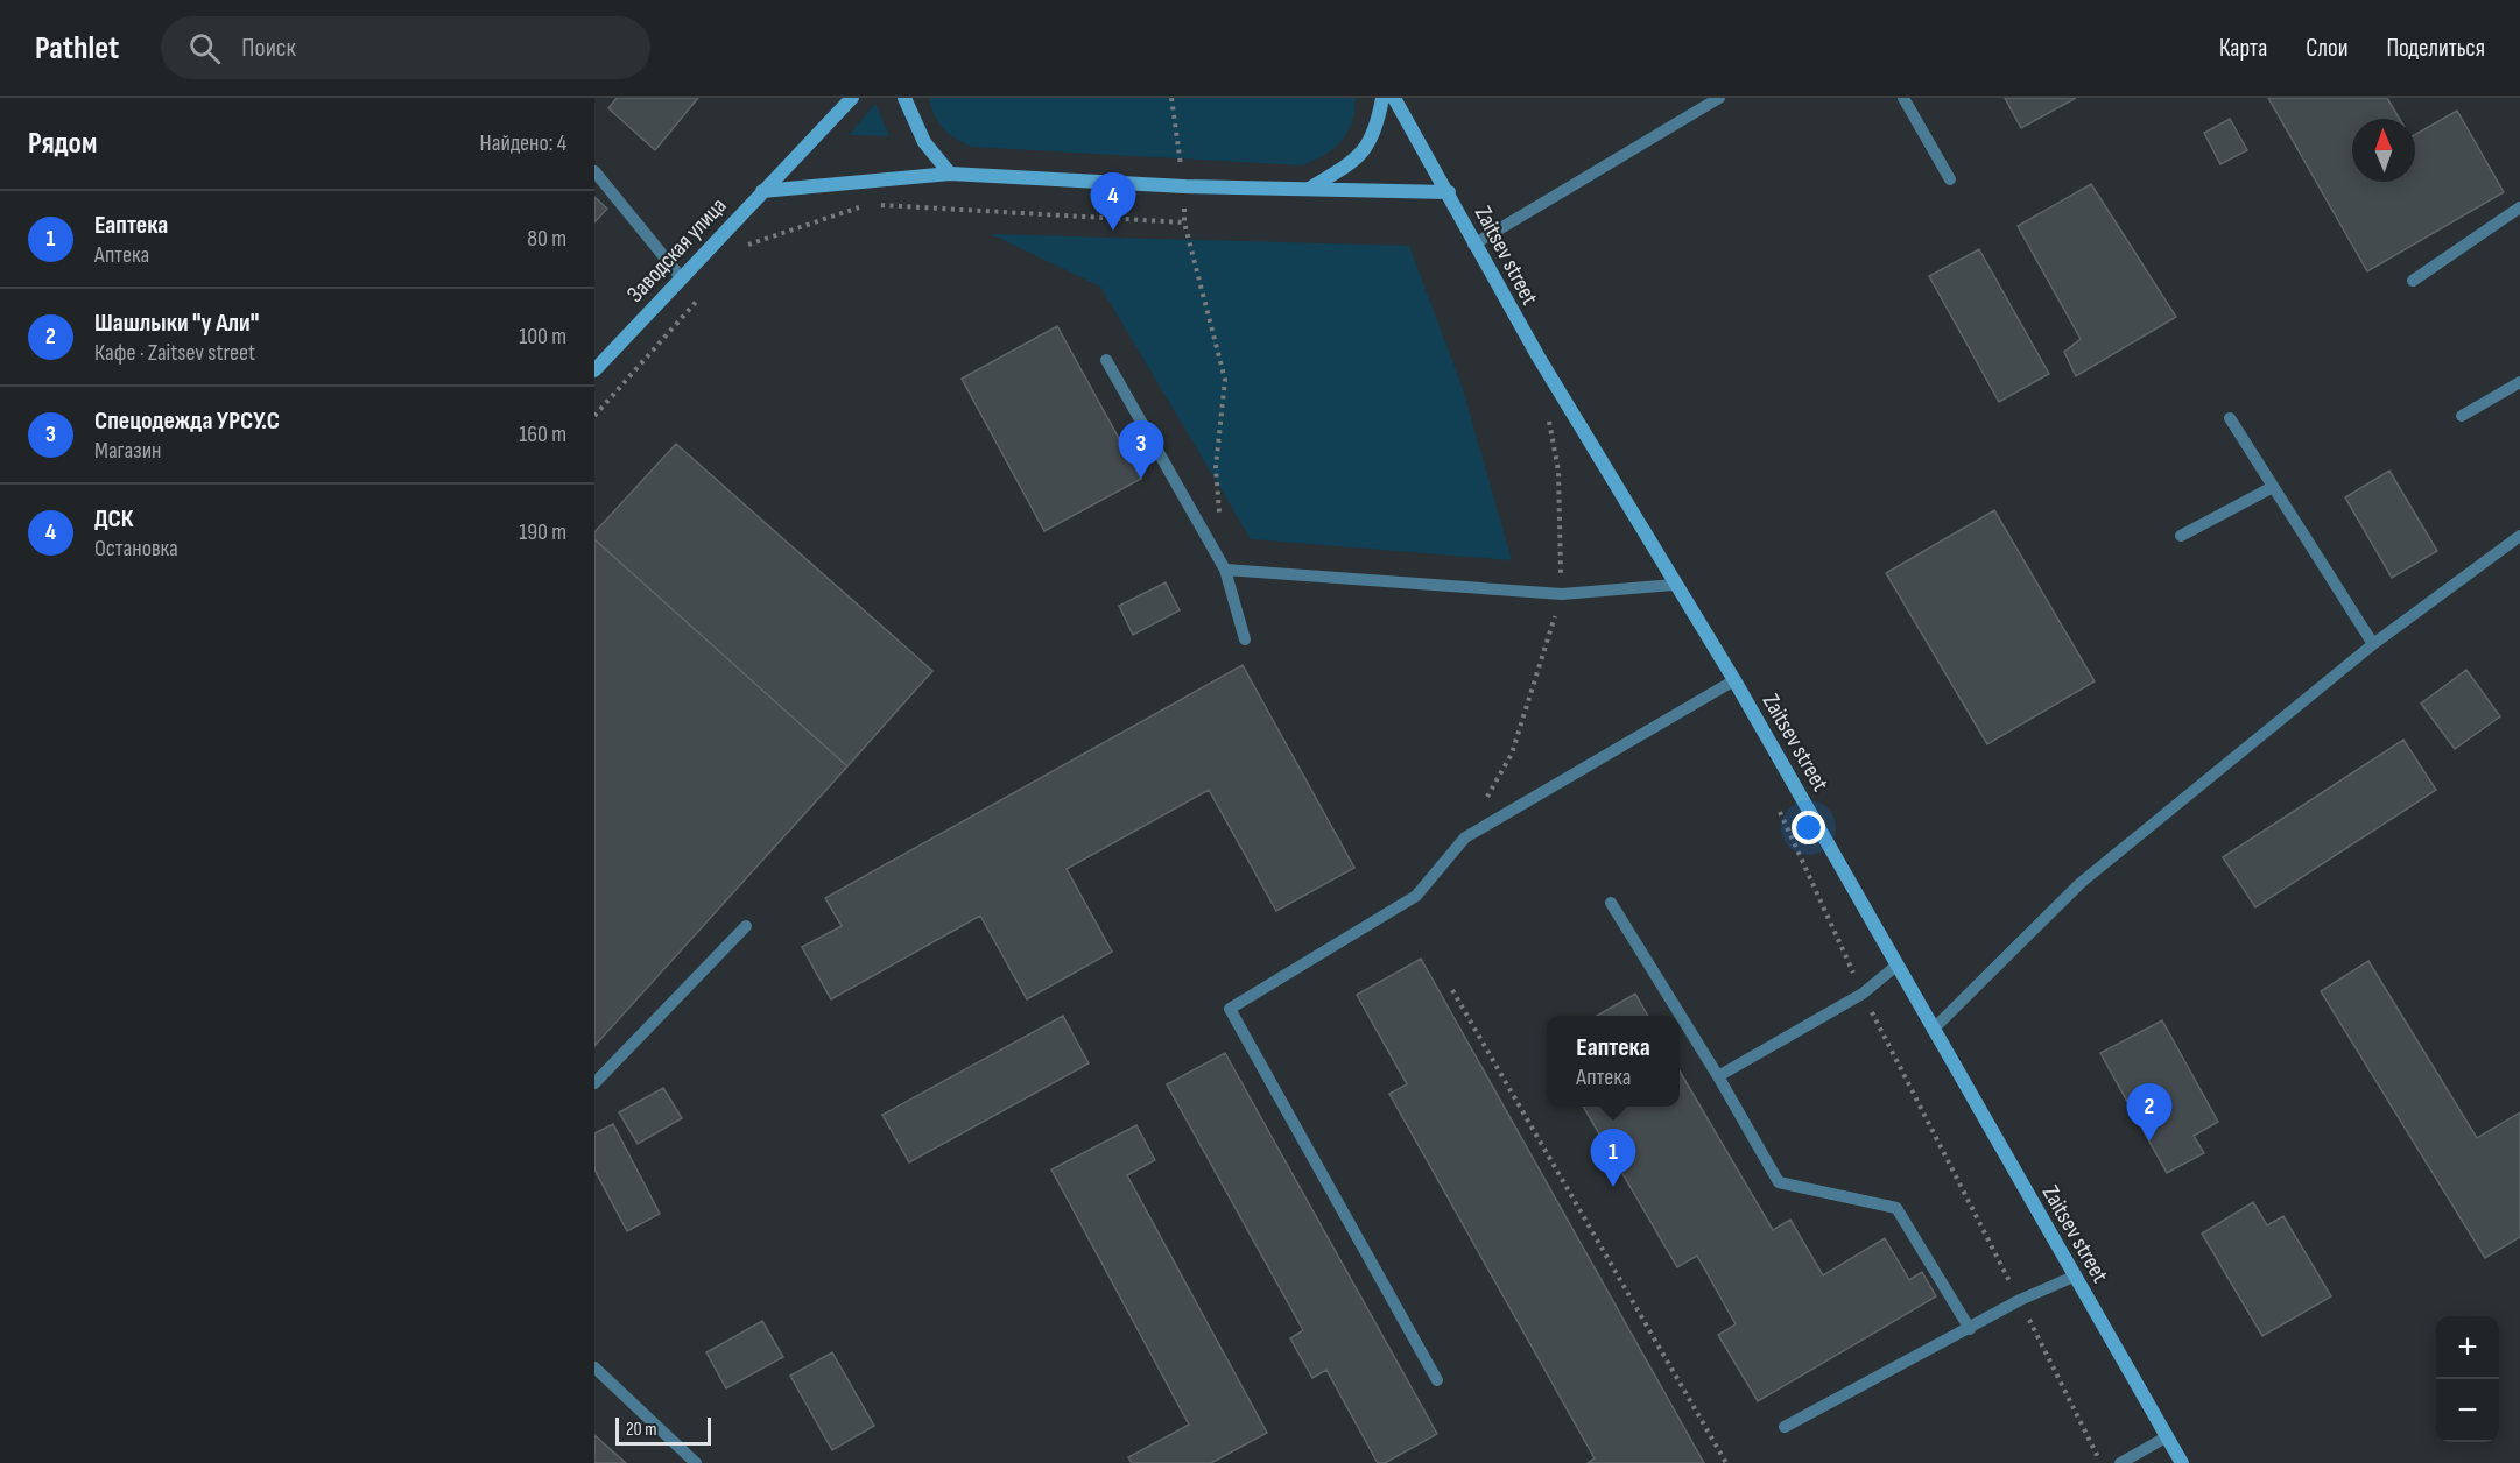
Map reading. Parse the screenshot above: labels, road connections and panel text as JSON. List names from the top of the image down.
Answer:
{
  "streets": {
    "main road": ["Заводская улица", "Zaitsev street"]
  },
  "scale_bar": "20 m",
  "north": "top",
  "page": {
    "header": "Pathlet",
    "search": "Поиск",
    "nav": ["Карта", "Слои", "Поделиться"],
    "heading": ["Рядом", "Найдено: 4"],
    "pins": [
      "4",
      "3",
      "2",
      "1"
    ],
    "list": [
      {
        "mark": "1",
        "name": "Еаптека",
        "note": "Аптека",
        "value": "80 m"
      },
      {
        "mark": "2",
        "name": "Шашлыки \"у Али\"",
        "note": "Кафе · Zaitsev street",
        "value": "100 m"
      },
      {
        "mark": "3",
        "name": "Спецодежда УРСУ.С",
        "note": "Магазин",
        "value": "160 m"
      },
      {
        "mark": "4",
        "name": "ДСК",
        "note": "Остановка",
        "value": "190 m"
      }
    ],
    "popup": ["Еаптека", "Аптека"],
    "map_buttons": ["+", "−"],
    "scale": "20 m"
  }
}
